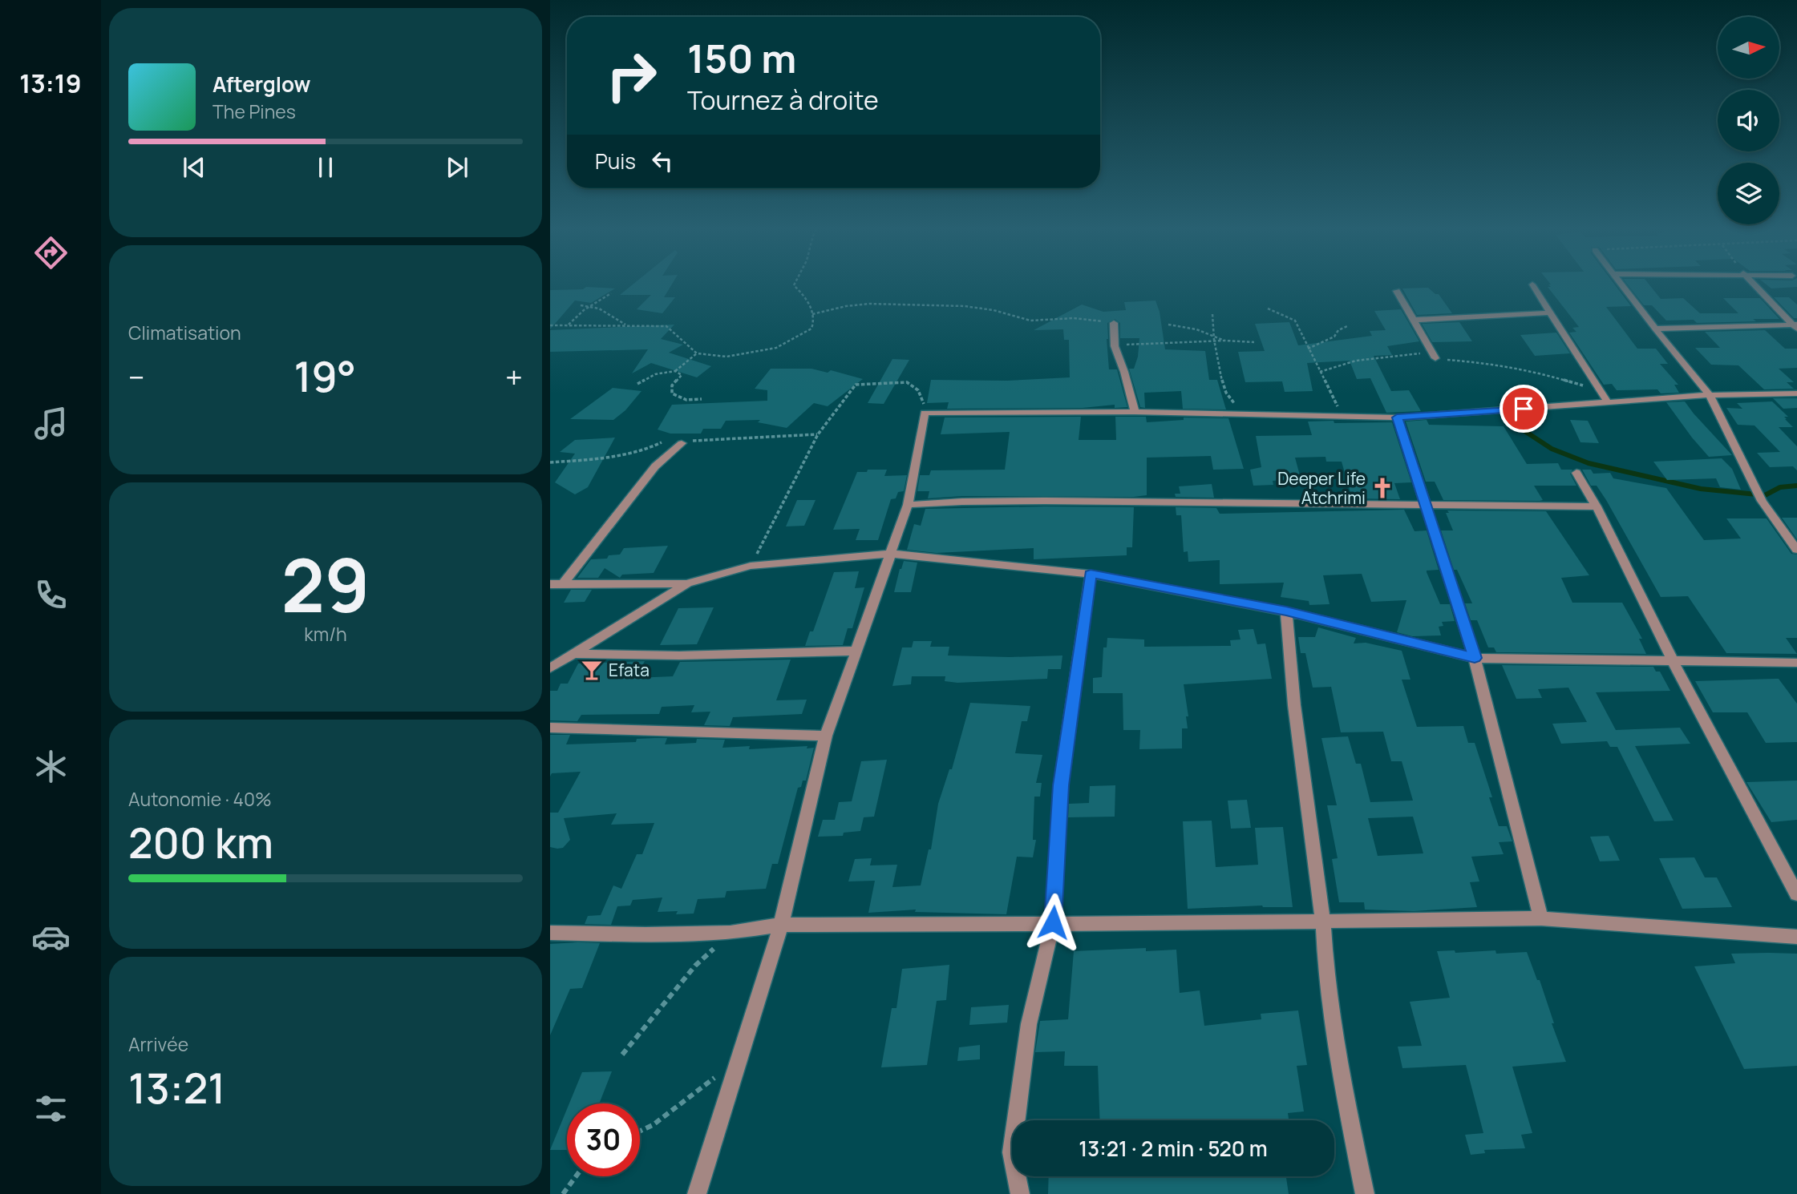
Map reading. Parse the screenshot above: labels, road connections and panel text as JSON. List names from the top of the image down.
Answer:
{
  "places": {
    "church": ["Deeper Life Atchrimi"],
    "bar": ["Efata"]
  },
  "north": "right",
  "page": {
    "tabs": "13:19",
    "turn": ["150 m", "Tournez à droite"],
    "song": ["Afterglow", "The Pines"],
    "then": "Puis",
    "tile": [
      "Climatisation",
      ["29", "km/h"],
      ["Autonomie · 40%", "200 km"],
      ["Arrivée", "13:21"]
    ],
    "heat": ["−", "19°", "+"],
    "limit": "30",
    "trip": "13:21 · 2 min · 520 m"
  }
}
